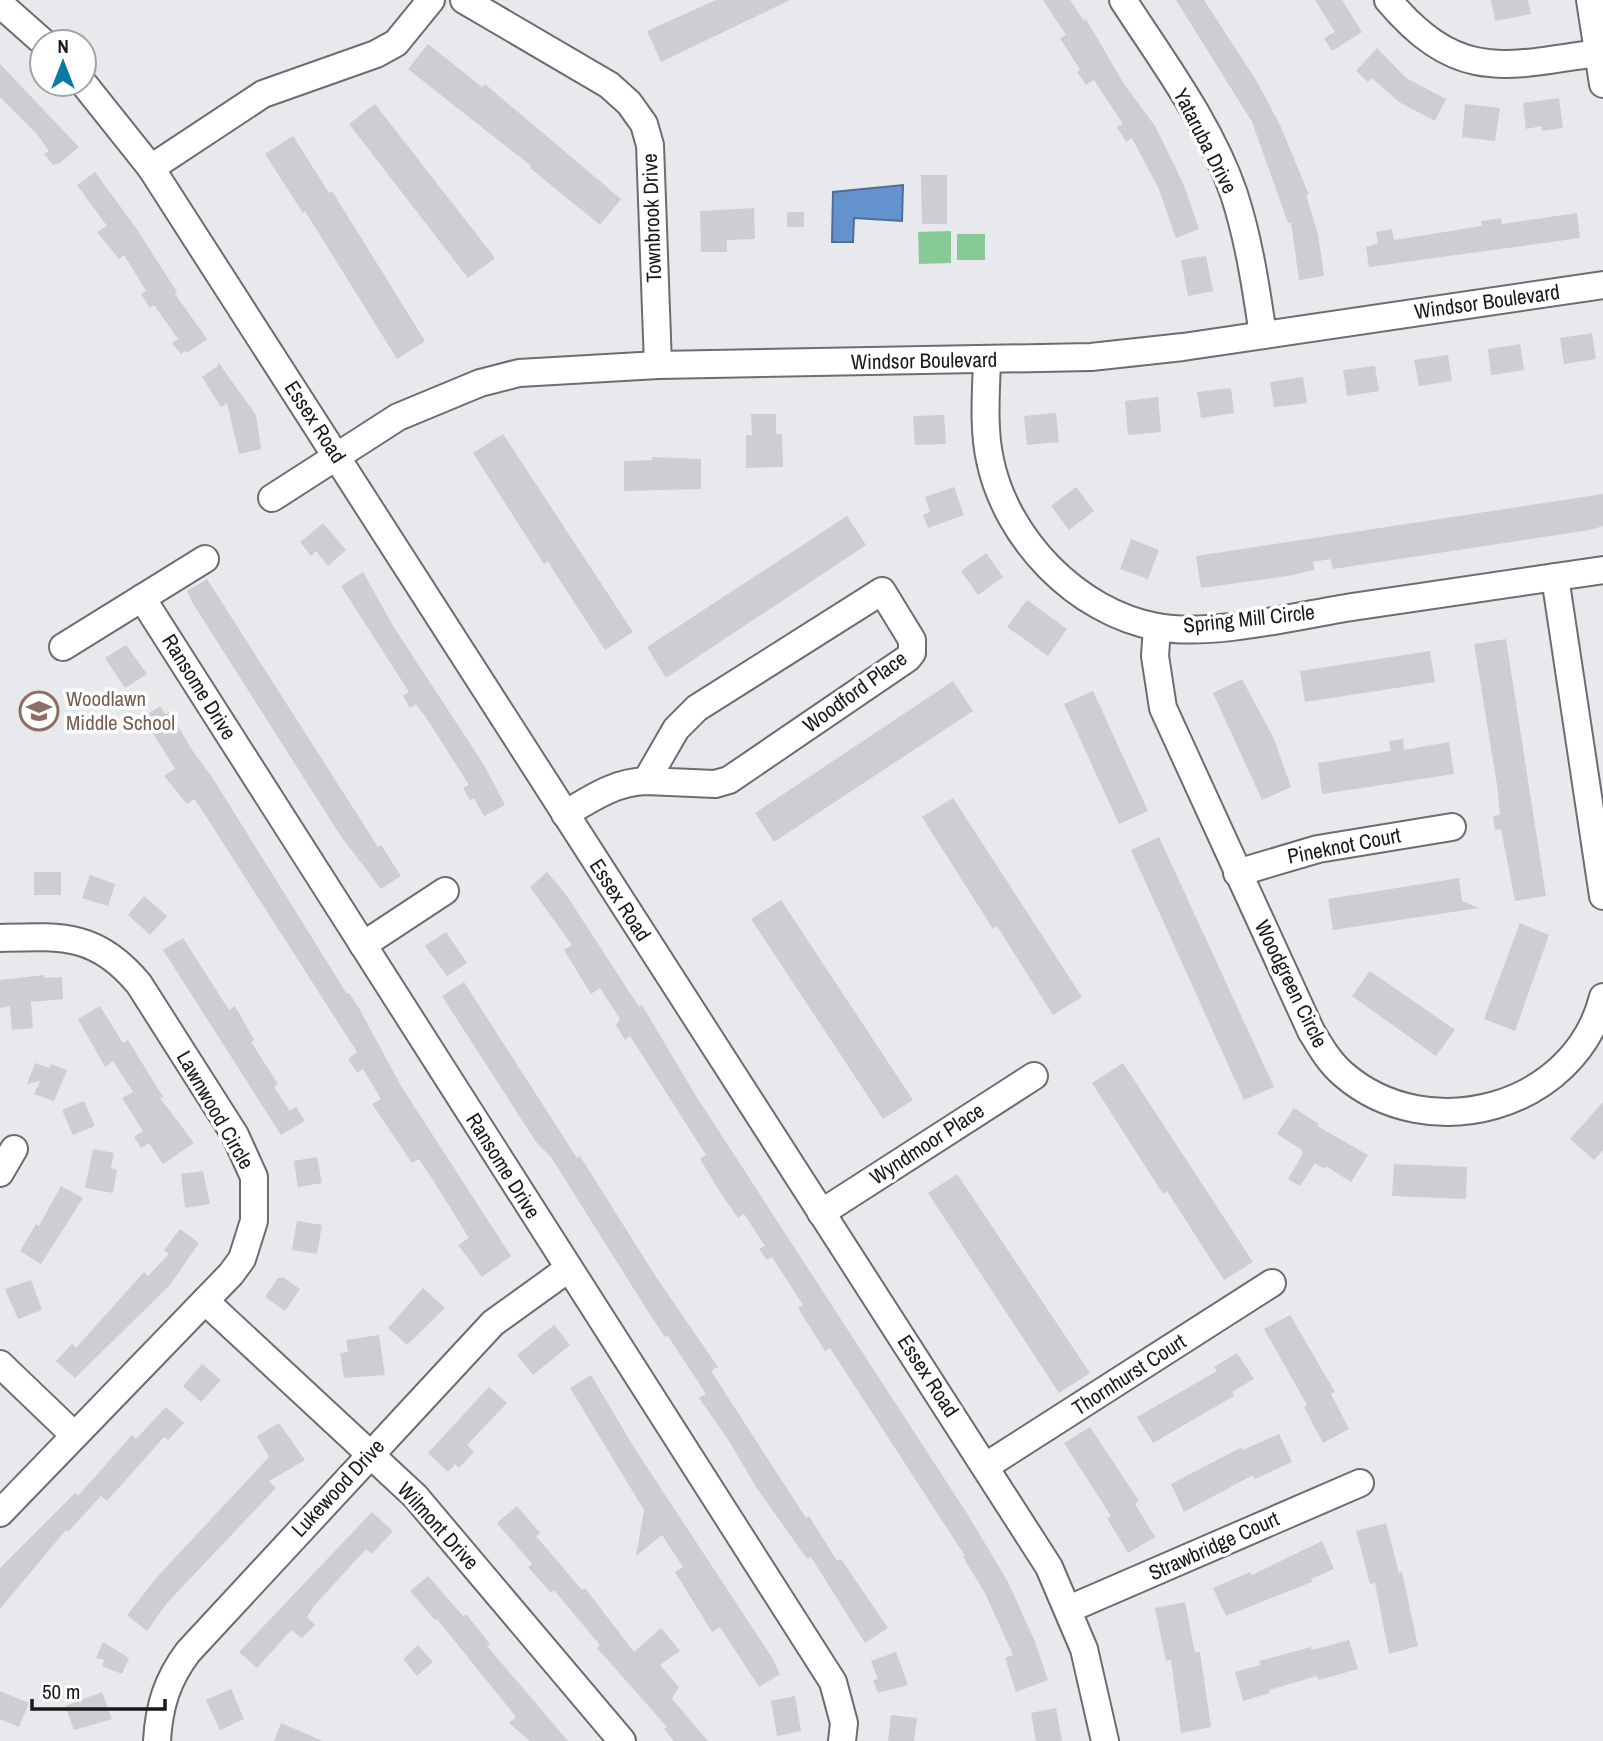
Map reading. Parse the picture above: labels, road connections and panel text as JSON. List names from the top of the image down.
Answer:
{
  "streets": {
    "street": [
      "Yataruba Drive",
      "Townbrook Drive",
      "Windsor Boulevard",
      "Essex Road",
      "Spring Mill Circle",
      "Ransome Drive",
      "Woodford Place",
      "Pineknot Court",
      "Woodgreen Circle",
      "Lawnwood Circle",
      "Wyndmoor Place",
      "Thornhurst Court",
      "Lukewood Drive",
      "Wilmont Drive",
      "Strawbridge Court"
    ]
  },
  "crossings": [
    ["Yataruba Drive", "Windsor Boulevard"],
    ["Townbrook Drive", "Windsor Boulevard"],
    ["Windsor Boulevard", "Essex Road"],
    ["Windsor Boulevard", "Spring Mill Circle"],
    ["Essex Road", "Woodford Place"],
    ["Essex Road", "Wyndmoor Place"],
    ["Essex Road", "Thornhurst Court"],
    ["Essex Road", "Strawbridge Court"],
    ["Spring Mill Circle", "Woodgreen Circle"],
    ["Ransome Drive", "Lukewood Drive"],
    ["Pineknot Court", "Woodgreen Circle"],
    ["Lawnwood Circle", "Wilmont Drive"],
    ["Lukewood Drive", "Wilmont Drive"]
  ],
  "places": {
    "school or university": ["Woodlawn Middle School"]
  },
  "scale_bar": "50 m",
  "north": "top"
}
